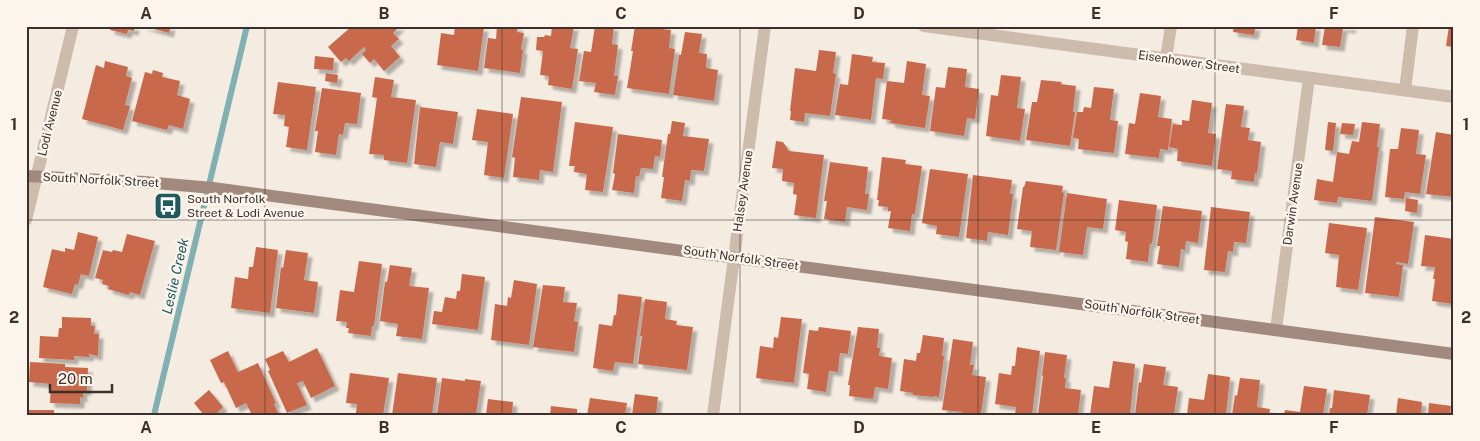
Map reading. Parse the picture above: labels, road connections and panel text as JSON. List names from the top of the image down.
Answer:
{
  "streets": {
    "main road": ["South Norfolk Street"],
    "street": [
      "Eisenhower Street",
      "Lodi Avenue",
      "Halsey Avenue",
      "Darwin Avenue"
    ]
  },
  "crossings": [
    ["Eisenhower Street", "Darwin Avenue"],
    ["Lodi Avenue", "South Norfolk Street"],
    ["South Norfolk Street", "Halsey Avenue"],
    ["South Norfolk Street", "Darwin Avenue"]
  ],
  "water": ["Leslie Creek"],
  "places": {
    "bus stop": ["South Norfolk Street & Lodi Avenue"]
  },
  "scale_bar": "20 m",
  "grid": {
    "columns": [
      "A",
      "B",
      "C",
      "D",
      "E",
      "F"
    ],
    "rows": ["1", "2"]
  }
}
